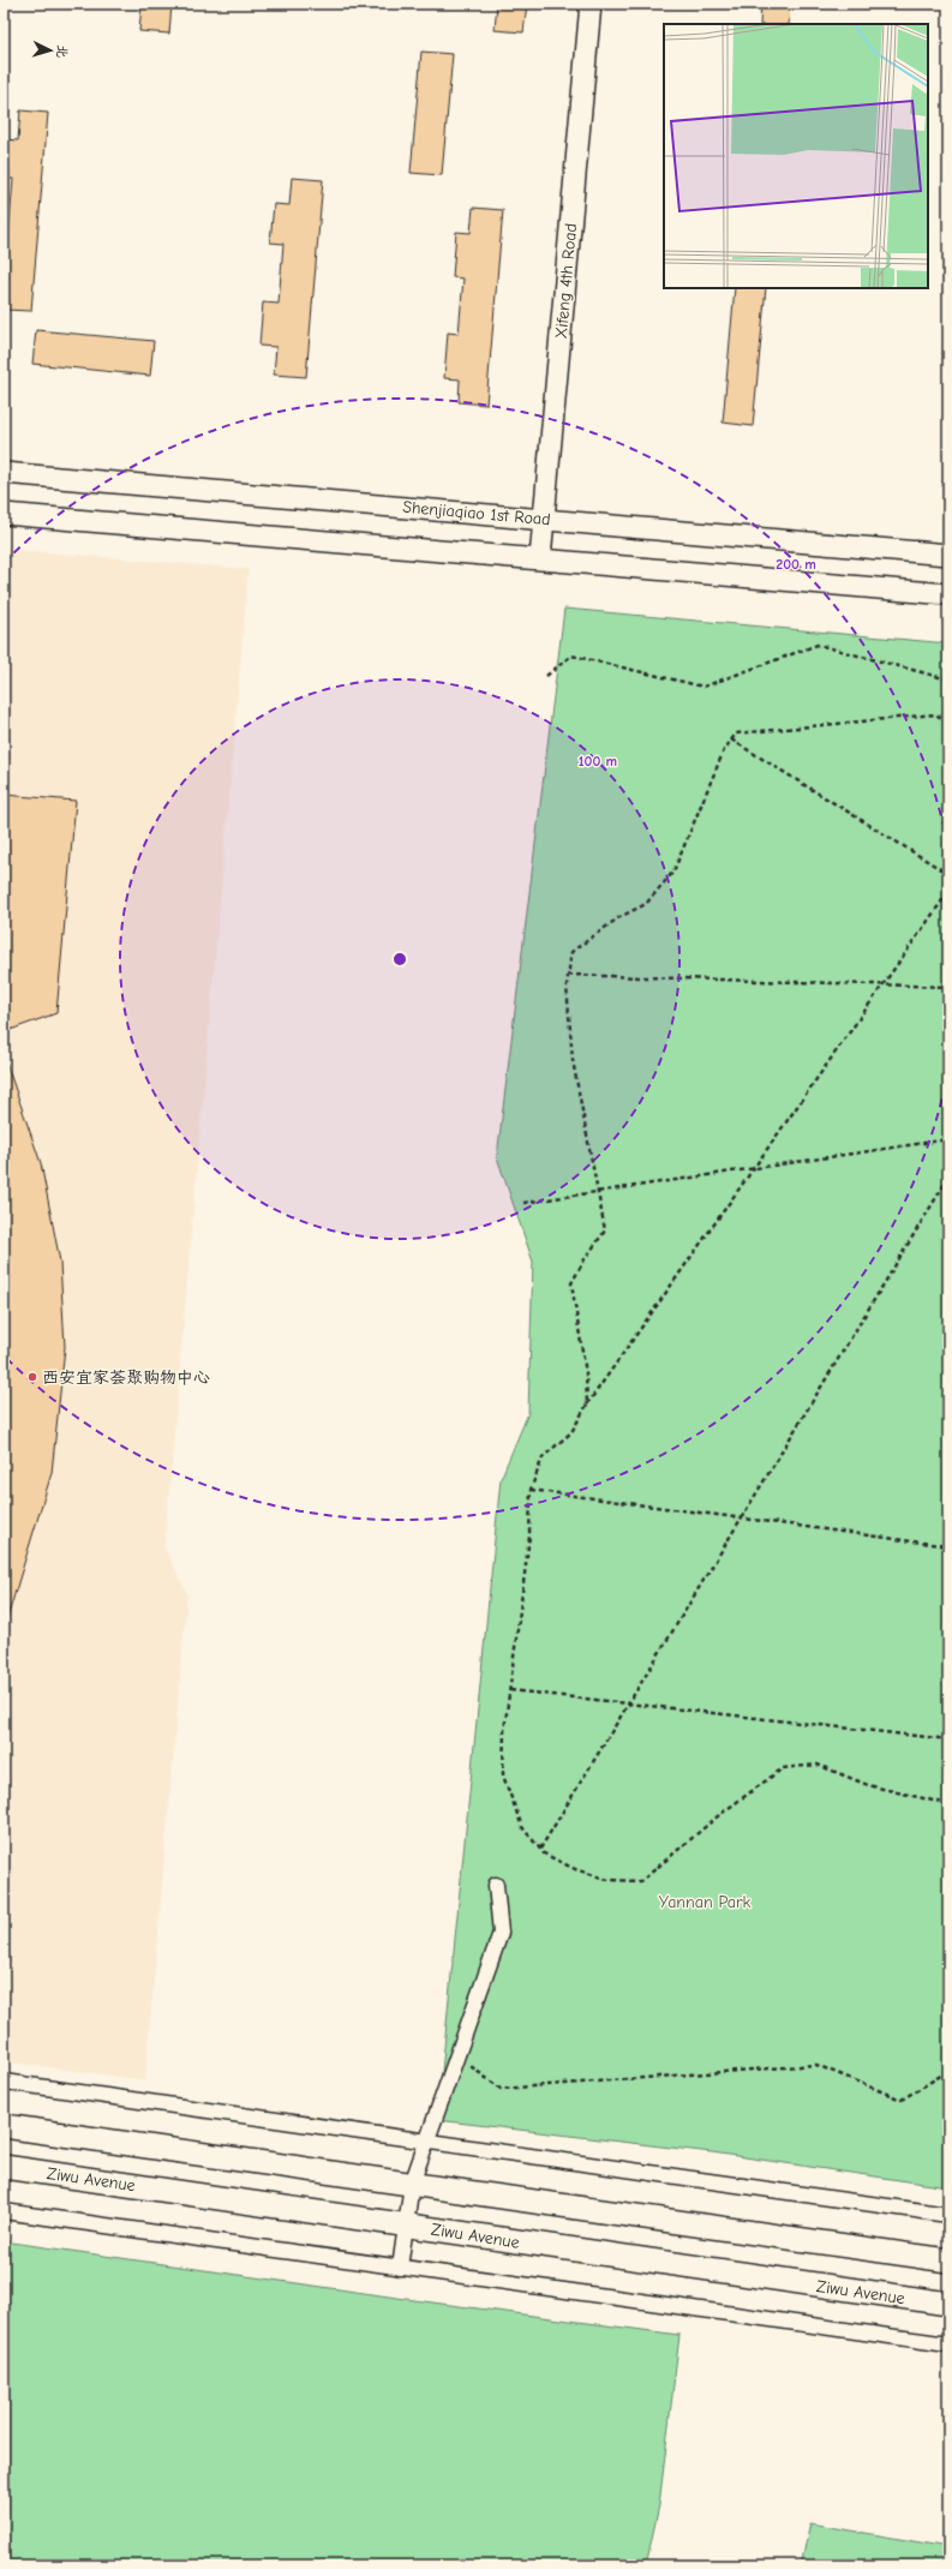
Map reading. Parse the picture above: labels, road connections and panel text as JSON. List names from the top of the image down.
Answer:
{
  "streets": {
    "main road": ["Xifeng 4th Road", "Shenjiaqiao 1st Road", "Ziwu Avenue"]
  },
  "crossings": [
    ["Xifeng 4th Road", "Shenjiaqiao 1st Road"]
  ],
  "parks": ["Yannan Park"],
  "places": ["西安宜家荟聚购物中心"],
  "north": "right",
  "rings": ["200 m", "100 m"]
}
